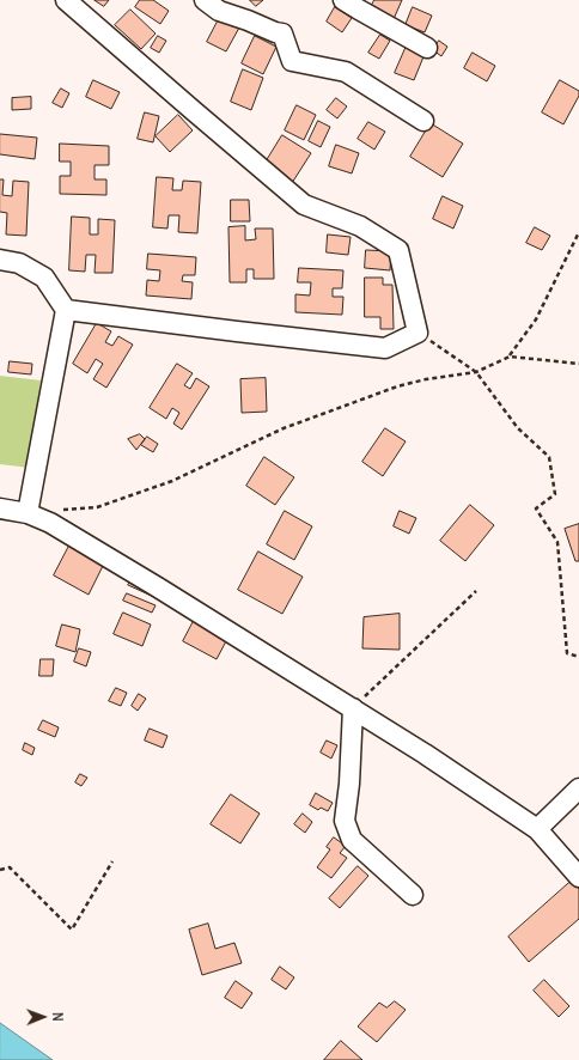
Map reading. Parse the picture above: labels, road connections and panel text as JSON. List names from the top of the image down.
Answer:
{
  "north": "right"
}
